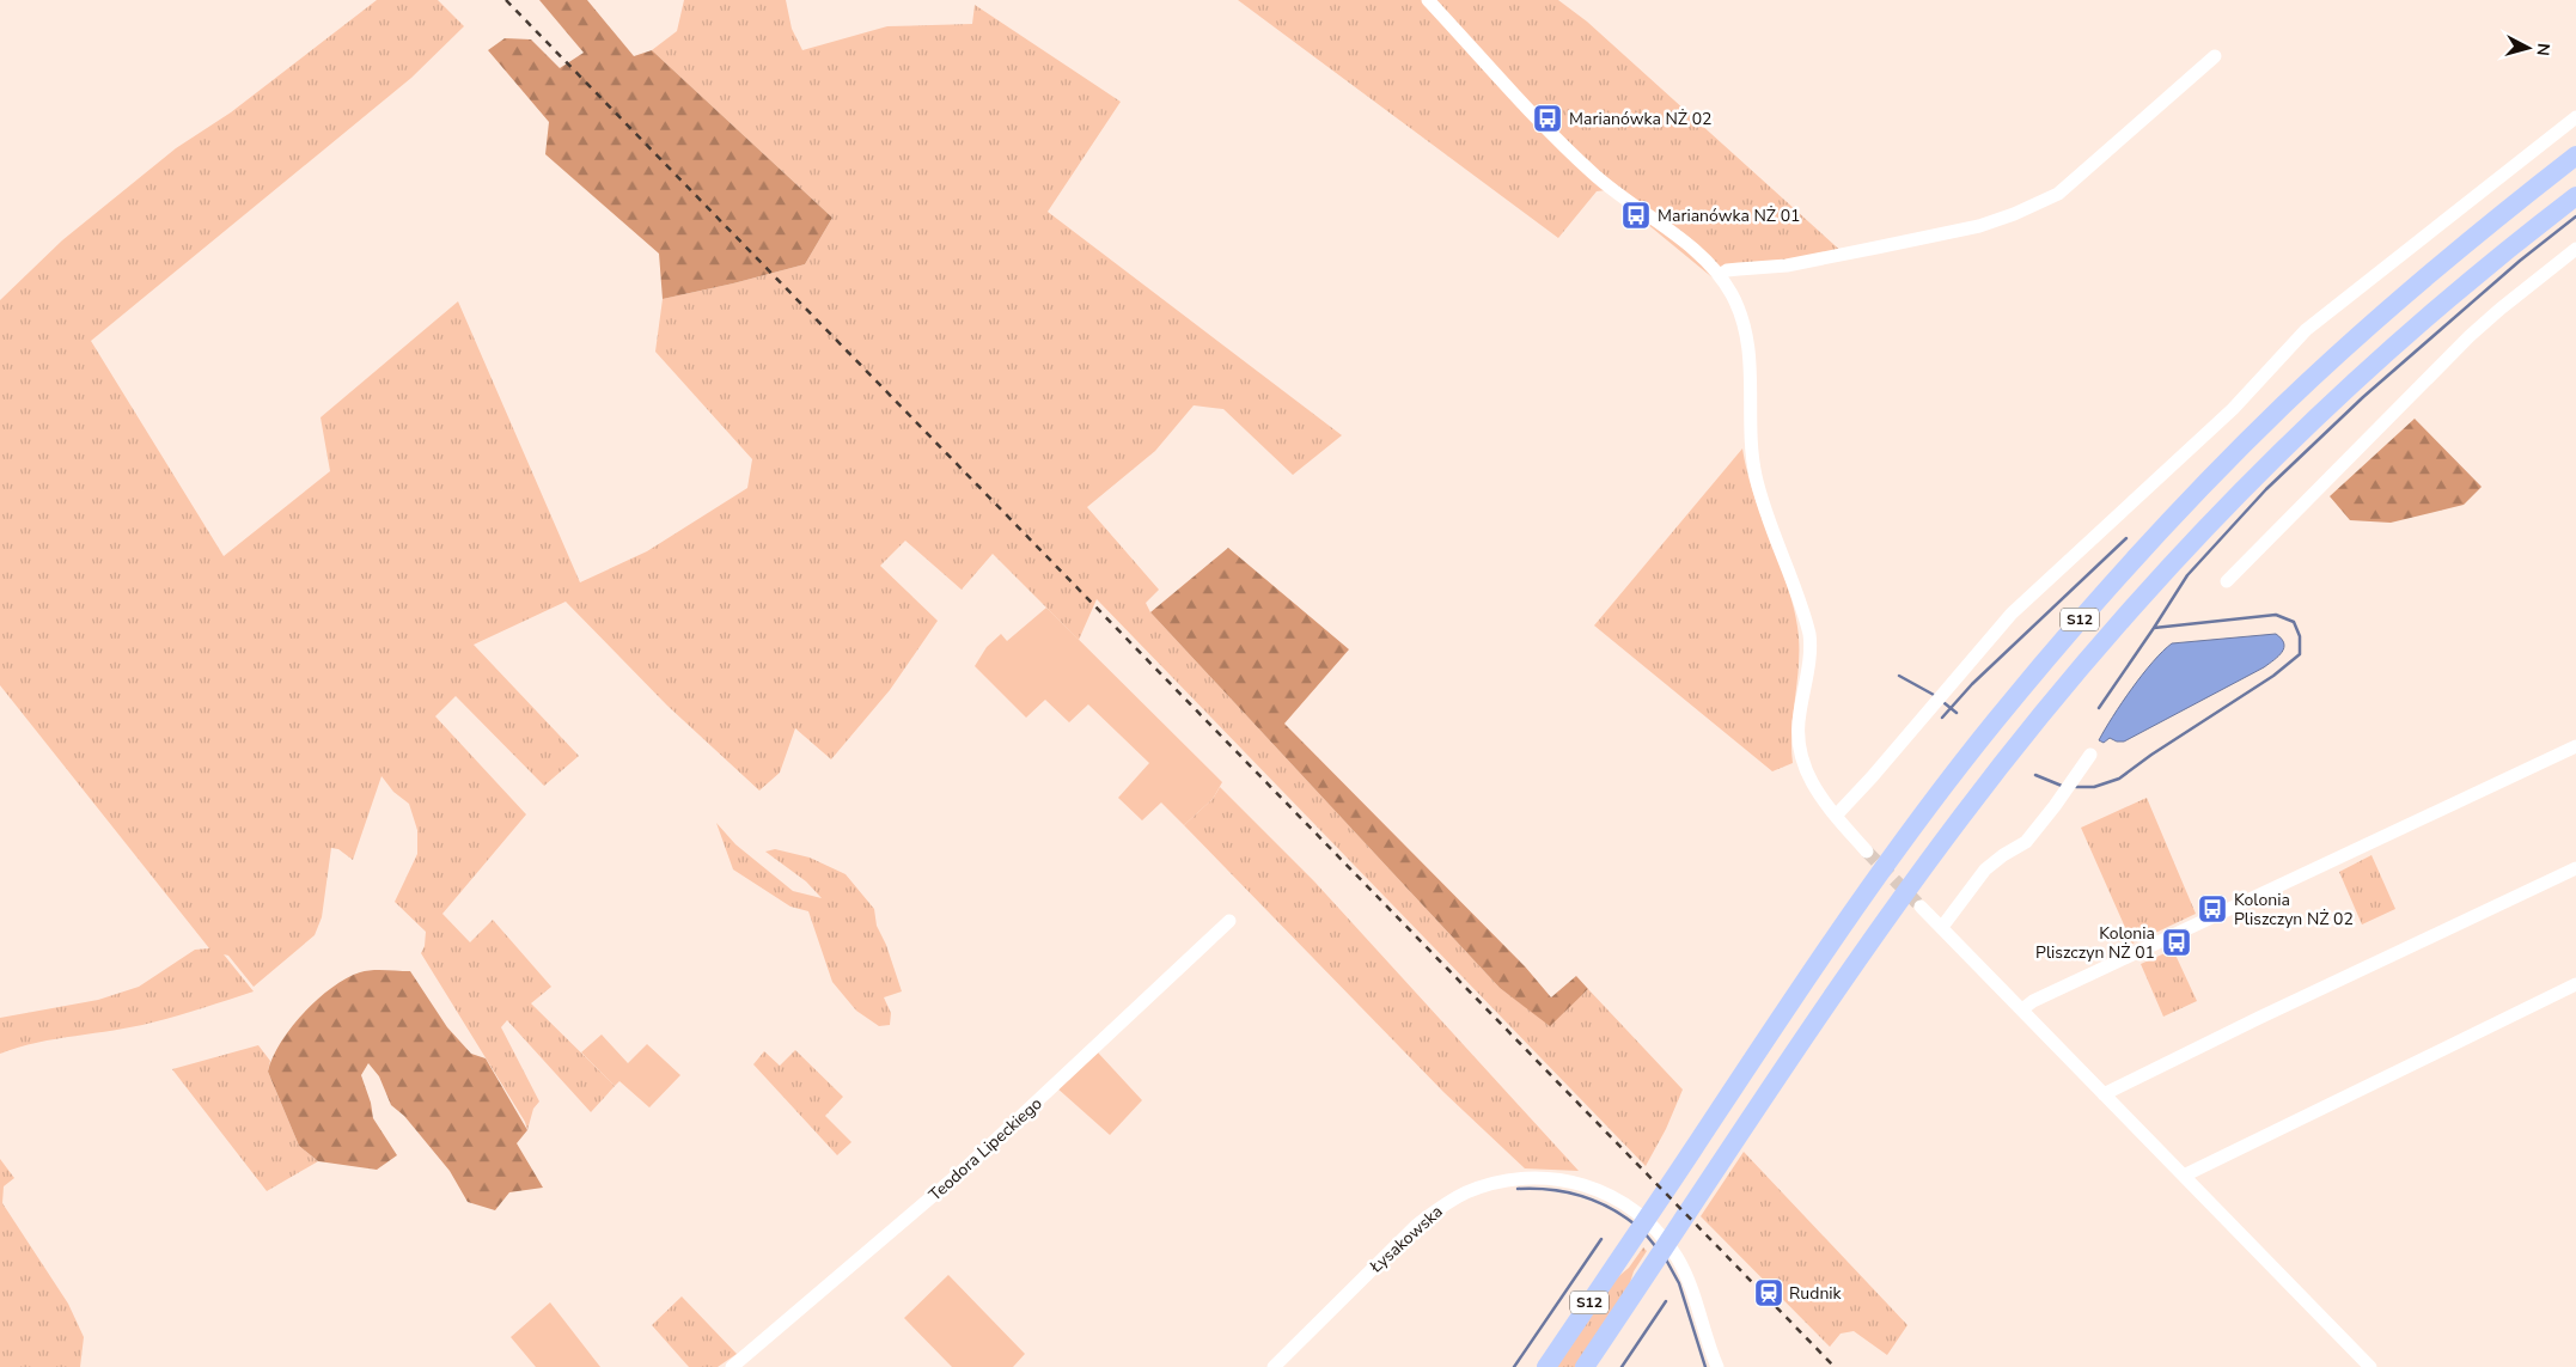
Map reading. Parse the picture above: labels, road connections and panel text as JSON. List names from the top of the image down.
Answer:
{
  "streets": {
    "highway": ["S12"],
    "street": ["Teodora Lipeckiego", "Łysakowska"]
  },
  "places": {
    "bus stop": [
      "Marianówka NŻ 02",
      "Marianówka NŻ 01",
      "Kolonia Pliszczyn NŻ 02",
      "Kolonia Pliszczyn NŻ 01"
    ],
    "station": ["Rudnik"]
  },
  "north": "right"
}
